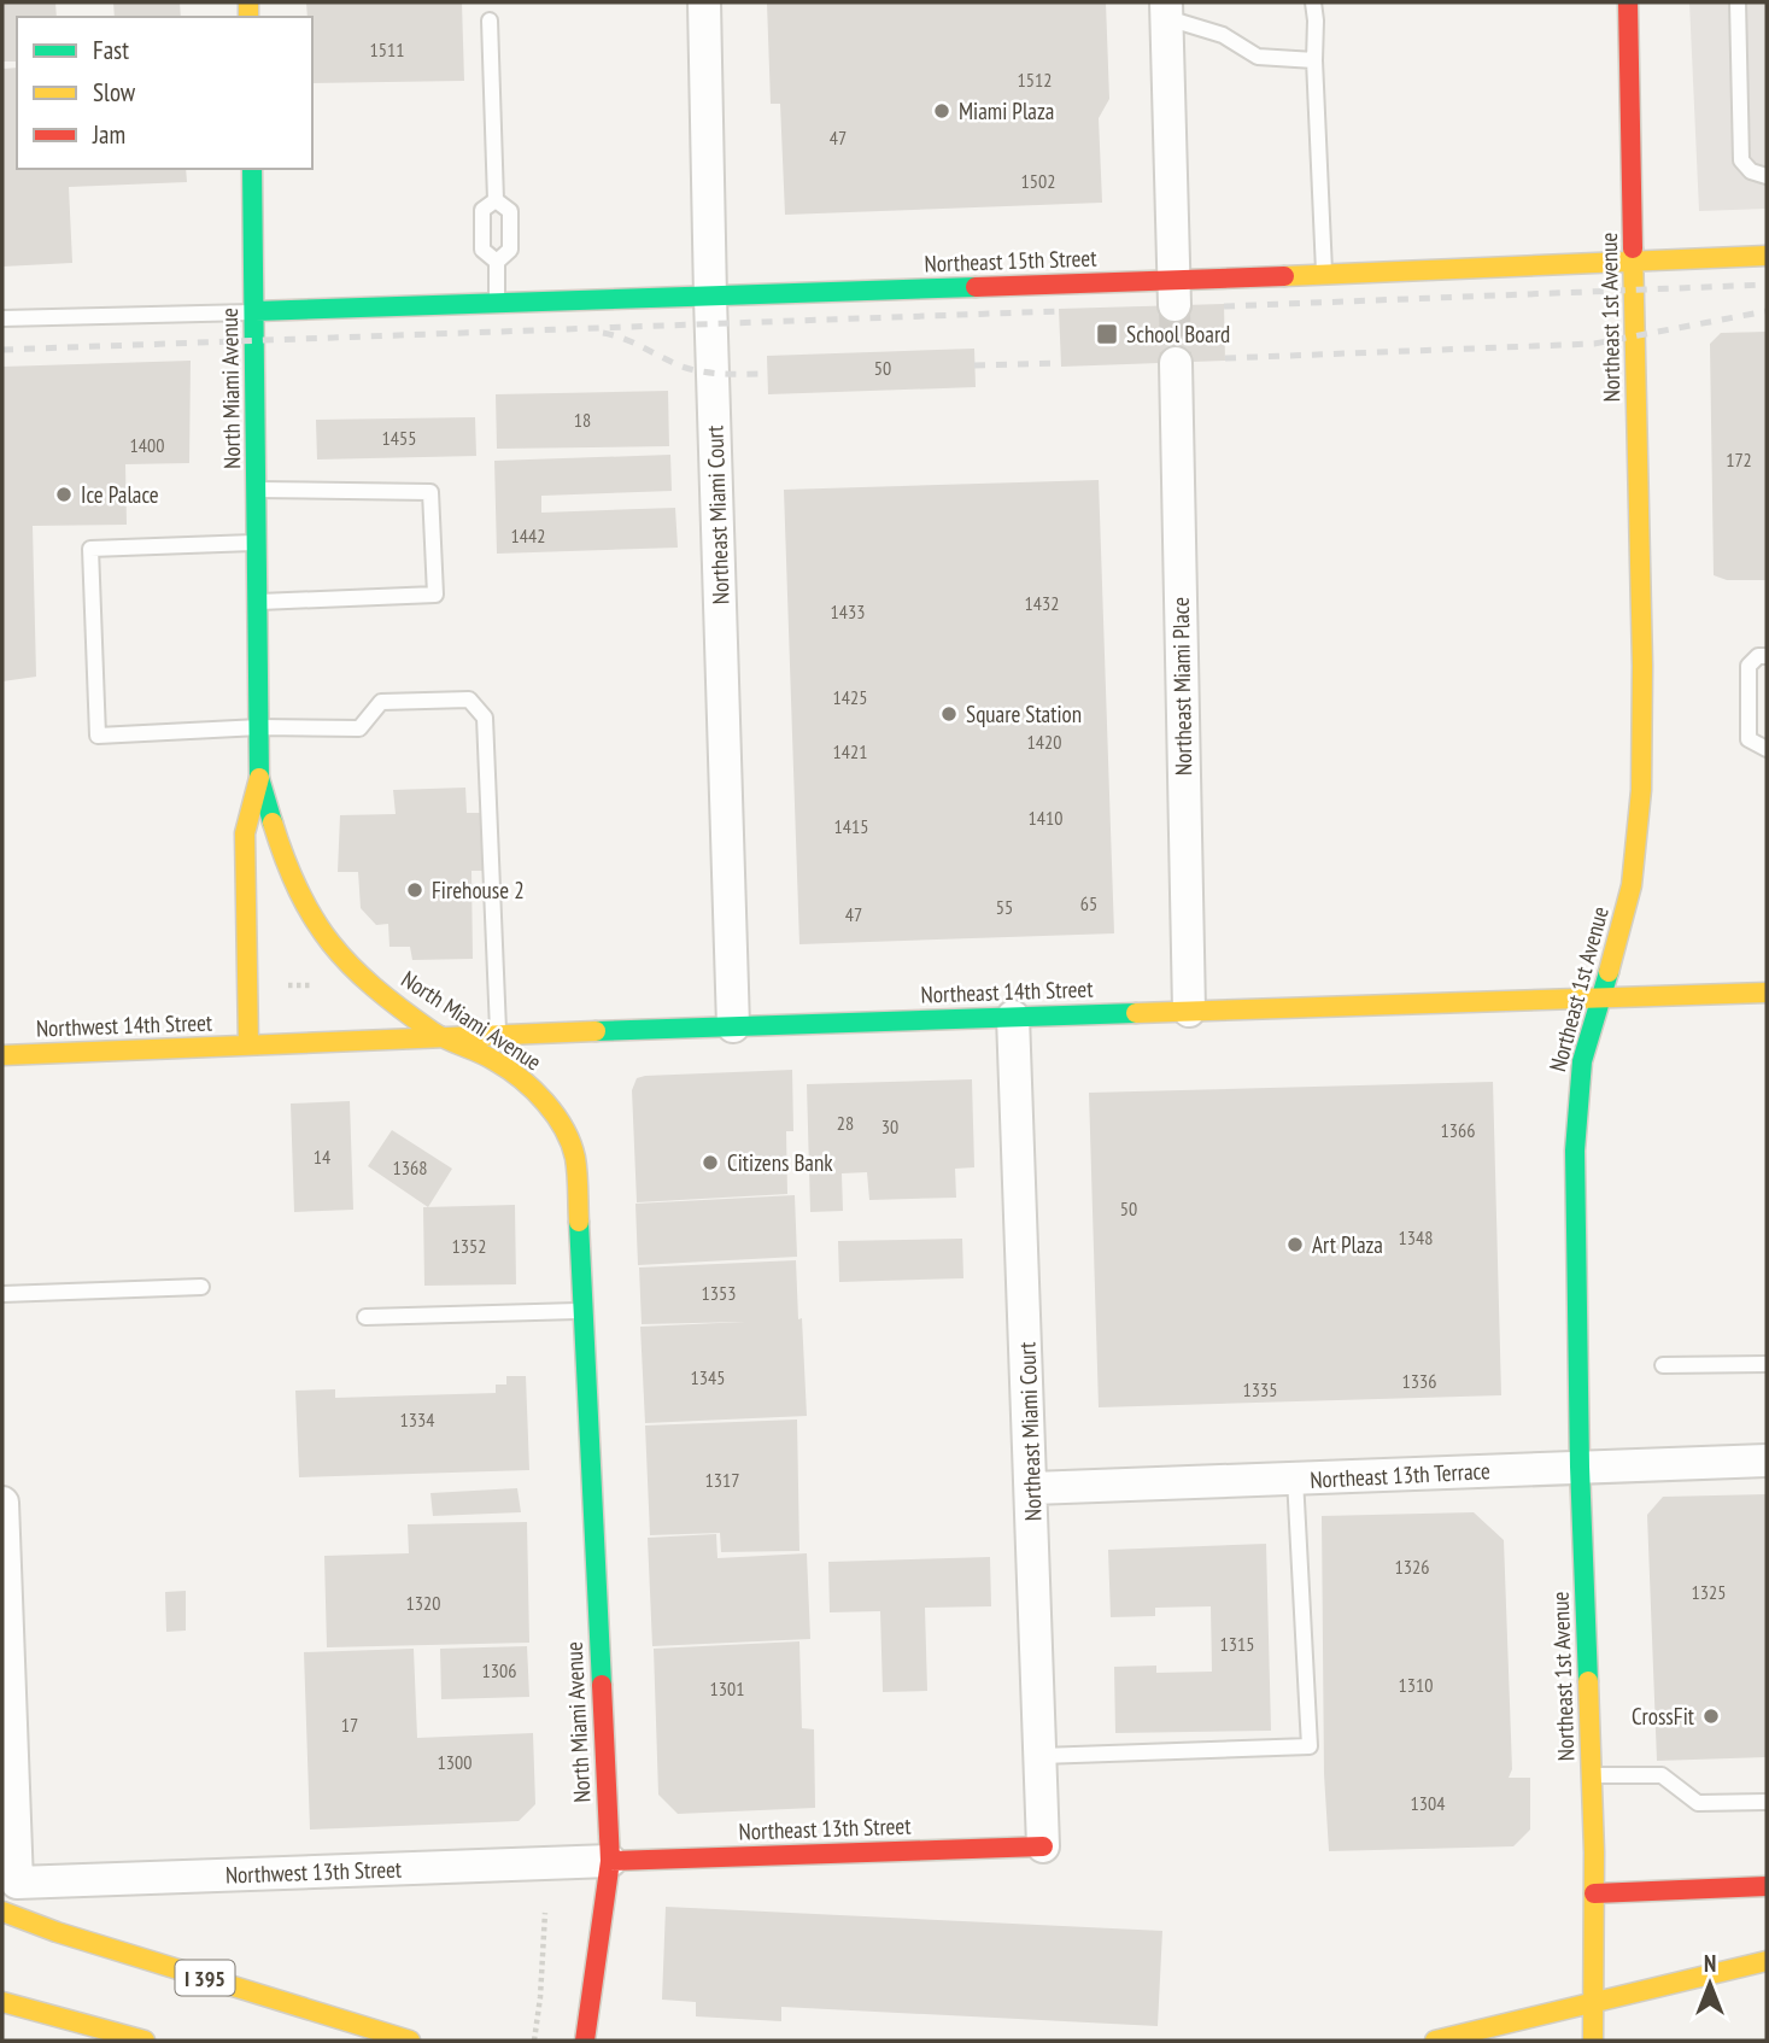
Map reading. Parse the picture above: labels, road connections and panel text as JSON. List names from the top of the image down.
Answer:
{
  "streets": {
    "main road": [
      "Northeast 15th Street",
      "Northeast 1st Avenue",
      "North Miami Avenue",
      "Northeast 14th Street",
      "Northwest 14th Street",
      "Northeast 13th Street",
      "I 395"
    ],
    "street": [
      "Northeast Miami Court",
      "Northeast Miami Place",
      "Northeast 13th Terrace",
      "Northwest 13th Street"
    ]
  },
  "crossings": [
    ["Northeast 15th Street", "Northeast 1st Avenue"],
    ["Northeast 15th Street", "North Miami Avenue"],
    ["Northeast 15th Street", "Northeast Miami Court"],
    ["Northeast 1st Avenue", "Northeast 14th Street"],
    ["Northeast 1st Avenue", "Northeast 13th Terrace"],
    ["North Miami Avenue", "Northeast 14th Street"],
    ["North Miami Avenue", "Northeast 13th Street"],
    ["North Miami Avenue", "Northwest 13th Street"],
    ["Northeast Miami Court", "Northeast 14th Street"],
    ["Northeast Miami Court", "Northeast 13th Terrace"],
    ["Northeast Miami Court", "Northeast 13th Street"],
    ["Northeast Miami Place", "Northeast 14th Street"],
    ["Northeast 14th Street", "Northwest 14th Street"],
    ["Northeast 13th Street", "Northwest 13th Street"]
  ],
  "places": {
    "other": [
      "Miami Plaza",
      "Ice Palace",
      "Square Station",
      "Firehouse 2",
      "Citizens Bank",
      "Art Plaza",
      "CrossFit"
    ],
    "transit": ["School Board"]
  },
  "house_numbers": [
    "1511",
    "1512",
    "47",
    "1502",
    "50",
    "18",
    "1455",
    "1400",
    "172",
    "1442",
    "1432",
    "1433",
    "1425",
    "1420",
    "1421",
    "1410",
    "1415",
    "65",
    "55",
    "47",
    "28",
    "30",
    "1366",
    "14",
    "1368",
    "50",
    "1348",
    "1352",
    "1353",
    "1345",
    "1336",
    "1335",
    "1334",
    "1317",
    "1326",
    "1325",
    "1320",
    "1315",
    "1306",
    "1310",
    "1301",
    "17",
    "1300",
    "1304"
  ],
  "legend": ["Fast", "Slow", "Jam"],
  "north": "top"
}
